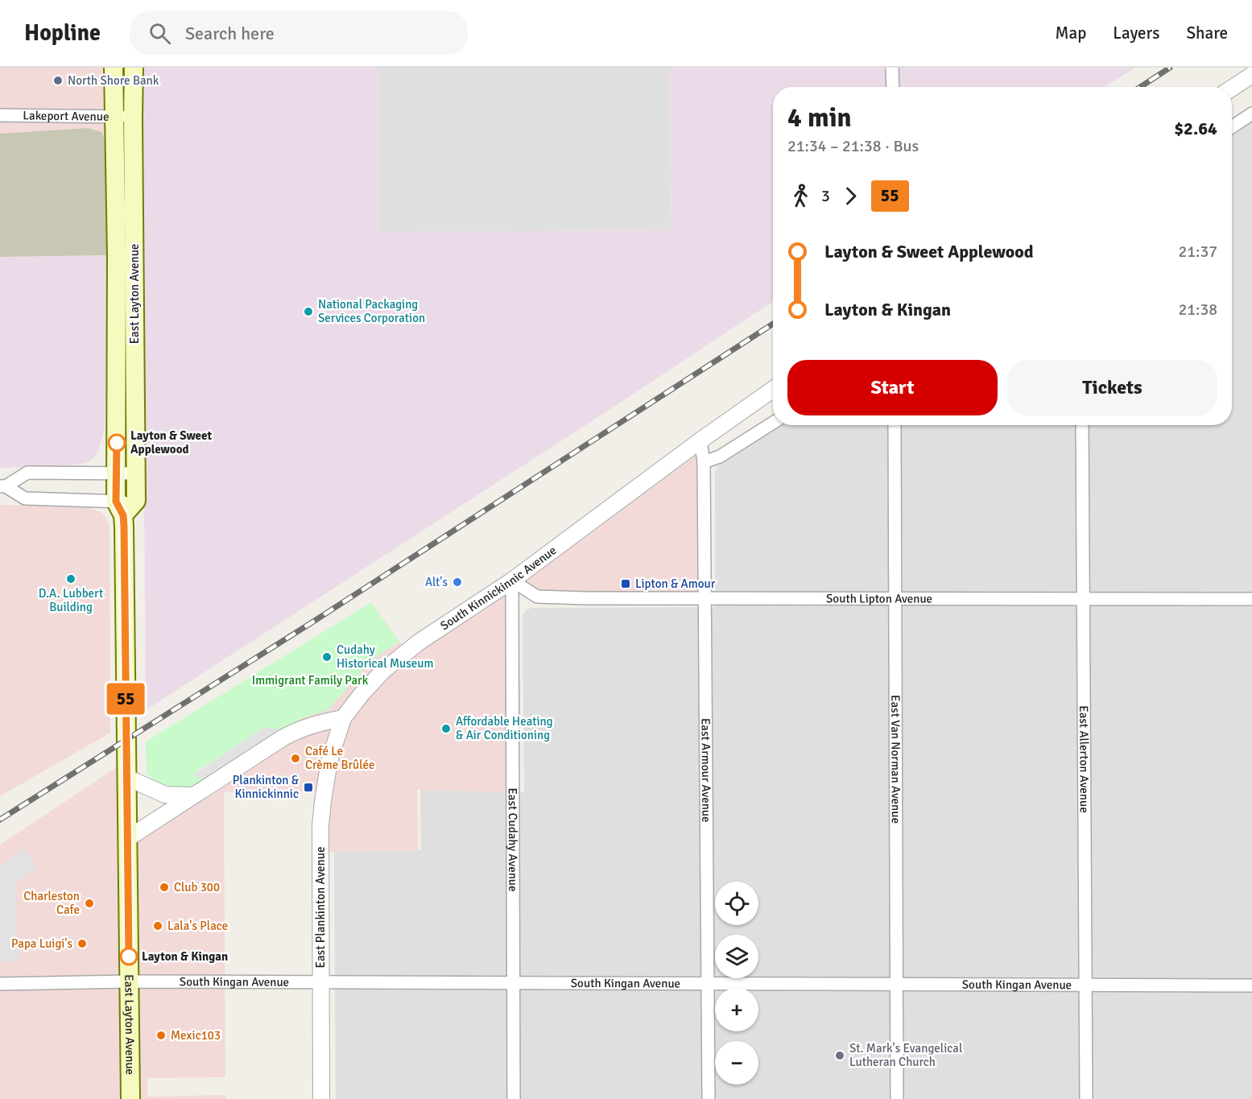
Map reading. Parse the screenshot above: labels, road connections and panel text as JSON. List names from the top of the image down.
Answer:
{
  "streets": {
    "main road": ["East Layton Avenue"],
    "street": [
      "Lakeport Avenue",
      "South Kinnickinnic Avenue",
      "South Lipton Avenue",
      "East Van Norman Avenue",
      "East Allerton Avenue",
      "East Armour Avenue",
      "East Cudahy Avenue",
      "East Plankinton Avenue",
      "South Kingan Avenue"
    ]
  },
  "crossings": [
    ["Lakeport Avenue", "East Layton Avenue"],
    ["East Layton Avenue", "South Kingan Avenue"],
    ["South Kinnickinnic Avenue", "South Lipton Avenue"],
    ["South Kinnickinnic Avenue", "East Armour Avenue"],
    ["South Kinnickinnic Avenue", "East Cudahy Avenue"],
    ["South Kinnickinnic Avenue", "East Plankinton Avenue"],
    ["South Lipton Avenue", "East Van Norman Avenue"],
    ["South Lipton Avenue", "East Allerton Avenue"],
    ["South Lipton Avenue", "East Armour Avenue"],
    ["South Lipton Avenue", "East Cudahy Avenue"],
    ["East Van Norman Avenue", "South Kingan Avenue"],
    ["East Allerton Avenue", "South Kingan Avenue"],
    ["East Armour Avenue", "South Kingan Avenue"],
    ["East Cudahy Avenue", "South Kingan Avenue"],
    ["East Plankinton Avenue", "South Kingan Avenue"]
  ],
  "parks": ["Immigrant Family Park"],
  "places": {
    "other": [
      "North Shore Bank",
      "National Packaging Services Corporation",
      "Layton & Sweet Applewood",
      "D.A. Lubbert Building",
      "Alt's",
      "Cudahy Historical Museum",
      "Affordable Heating & Air Conditioning",
      "Café Le Crème Brûlée",
      "Club 300",
      "Charleston Cafe",
      "Lala's Place",
      "Papa Luigi's",
      "Layton & Kingan",
      "Mexic103",
      "St. Mark's Evangelical Lutheran Church"
    ],
    "transit": ["Lipton & Amour", "Plankinton & Kinnickinnic"]
  },
  "lines": ["bus line 55"],
  "page": {
    "header": "Hopline",
    "search": "Search here",
    "nav": ["Map", "Layers", "Share"],
    "on_map": "55",
    "heading": ["4 min", "21:34 – 21:38 · Bus", "$2.64"],
    "legs": ["3", "55"],
    "list": [
      {
        "name": "Layton & Sweet Applewood",
        "value": "21:37"
      },
      {
        "name": "Layton & Kingan",
        "value": "21:38"
      }
    ],
    "buttons": ["Start", "Tickets"],
    "map_buttons": ["+", "−"]
  }
}
